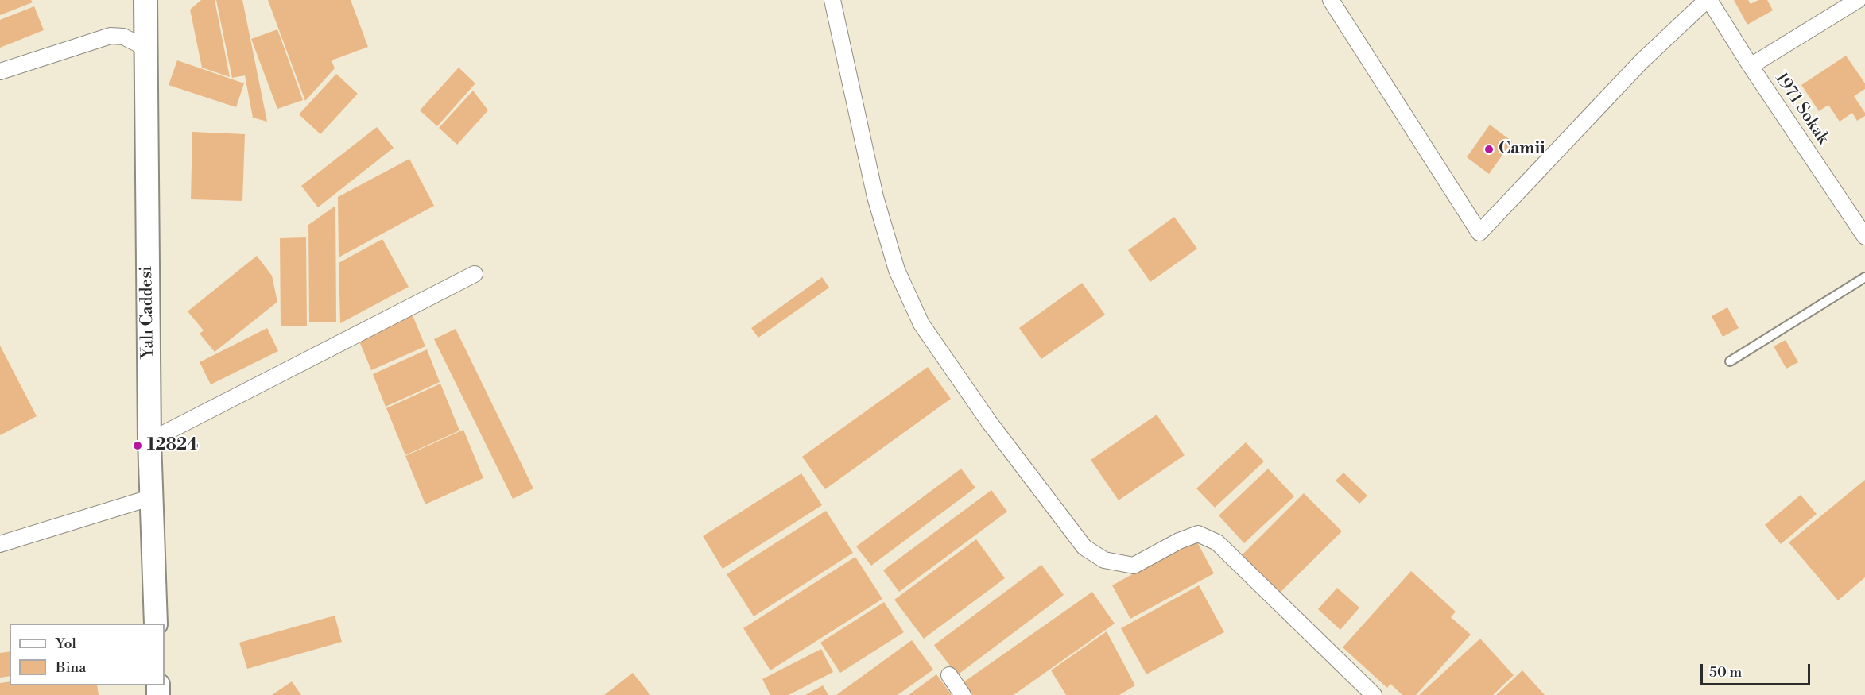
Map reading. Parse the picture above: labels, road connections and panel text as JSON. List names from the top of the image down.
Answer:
{
  "streets": {
    "street": ["1971 Sokak", "Yalı Caddesi"]
  },
  "places": ["Camii", "12824"],
  "legend": ["Yol", "Bina"],
  "scale_bar": "50 m"
}
